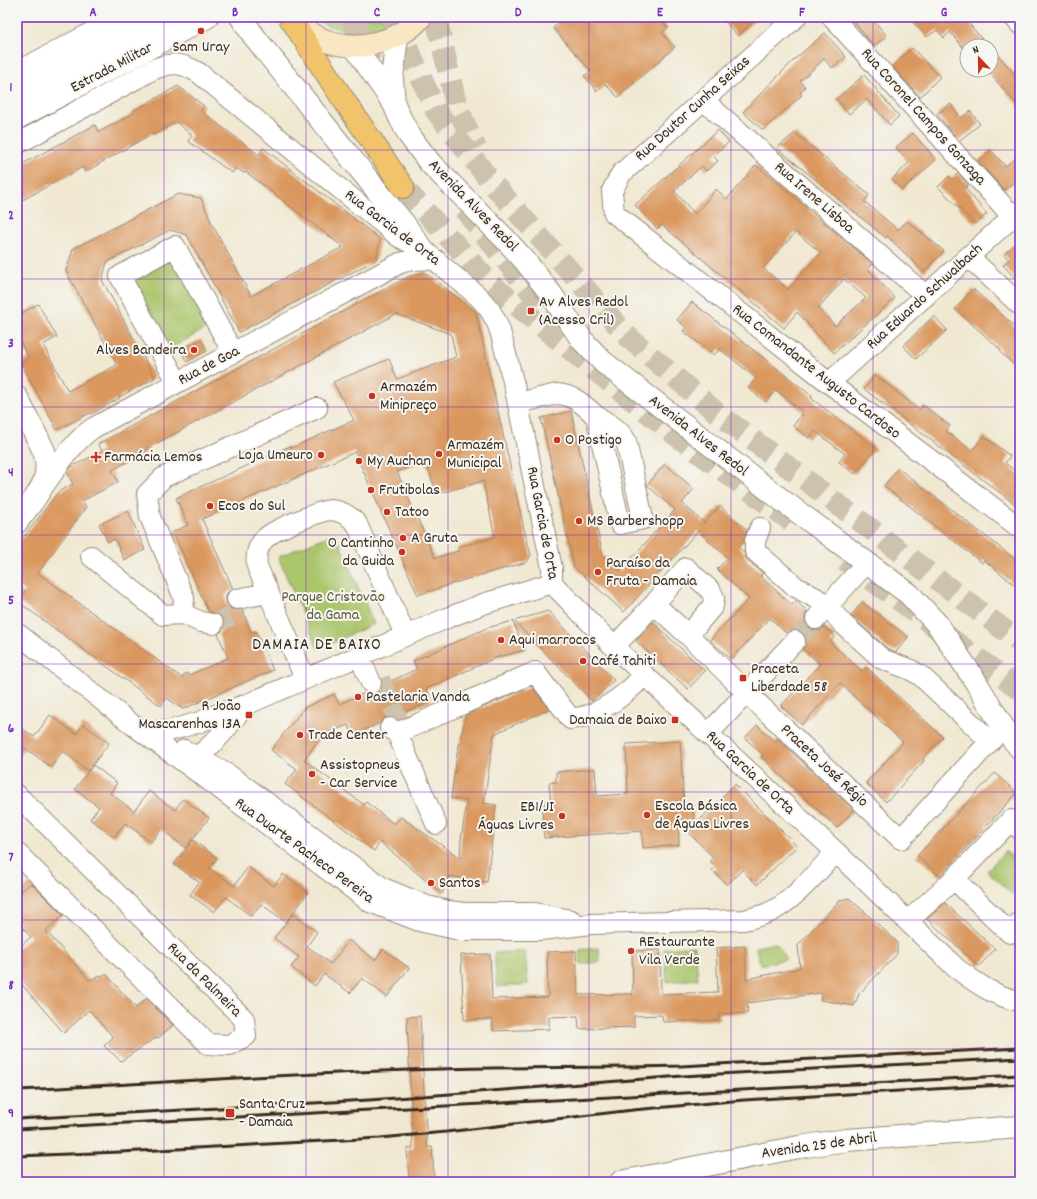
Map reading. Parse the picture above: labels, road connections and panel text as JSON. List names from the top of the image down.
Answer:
{
  "streets": {
    "street": [
      "Estrada Militar",
      "Rua Doutor Cunha Seixas",
      "Rua Coronel Campos Gonzaga",
      "Rua Irene Lisboa",
      "Avenida Alves Redol",
      "Rua Garcia de Orta",
      "Rua Eduardo Schwalbach",
      "Rua de Goa",
      "Rua Comandante Augusto Cardoso",
      "Praceta José Régio",
      "Rua Duarte Pacheco Pereira",
      "Rua da Palmeira",
      "Avenida 25 de Abril"
    ]
  },
  "crossings": [
    ["Estrada Militar", "Rua Garcia de Orta"],
    ["Rua Doutor Cunha Seixas", "Rua Irene Lisboa"],
    ["Rua Doutor Cunha Seixas", "Rua Comandante Augusto Cardoso"],
    ["Rua Coronel Campos Gonzaga", "Rua Eduardo Schwalbach"],
    ["Rua Irene Lisboa", "Rua Eduardo Schwalbach"],
    ["Avenida Alves Redol", "Praceta José Régio"],
    ["Rua Garcia de Orta", "Rua de Goa"],
    ["Rua Garcia de Orta", "Rua Duarte Pacheco Pereira"],
    ["Rua Eduardo Schwalbach", "Rua Comandante Augusto Cardoso"]
  ],
  "districts": ["DAMAIA DE BAIXO"],
  "parks": ["Parque Cristovão da Gama"],
  "places": {
    "other": [
      "Sam Uray",
      "Alves Bandeira",
      "Armazém Minipreço",
      "O Postigo",
      "Armazém Municipal",
      "Loja Umeuro",
      "My Auchan",
      "Frutibolas",
      "Ecos do Sul",
      "Tatoo",
      "MS Barbershopp",
      "A Gruta",
      "O Cantinho da Guida",
      "Paraíso da Fruta - Damaia",
      "Aqui marrocos",
      "Café Tahiti",
      "Pastelaria Vanda",
      "Trade Center",
      "Assistopneus - Car Service",
      "Escola Básica de Águas Livres",
      "EB1/JI Águas Livres",
      "Santos",
      "REstaurante Vila Verde"
    ],
    "transit": [
      "Av Alves Redol (Acesso Cril)",
      "Praceta Liberdade 58",
      "R João Mascarenhas 13A",
      "Damaia de Baixo",
      "Santa Cruz - Damaia"
    ],
    "health": ["Farmácia Lemos"]
  },
  "north": "top",
  "grid": {
    "columns": [
      "A",
      "B",
      "C",
      "D",
      "E",
      "F",
      "G"
    ],
    "rows": [
      "1",
      "2",
      "3",
      "4",
      "5",
      "6",
      "7",
      "8",
      "9"
    ]
  }
}
